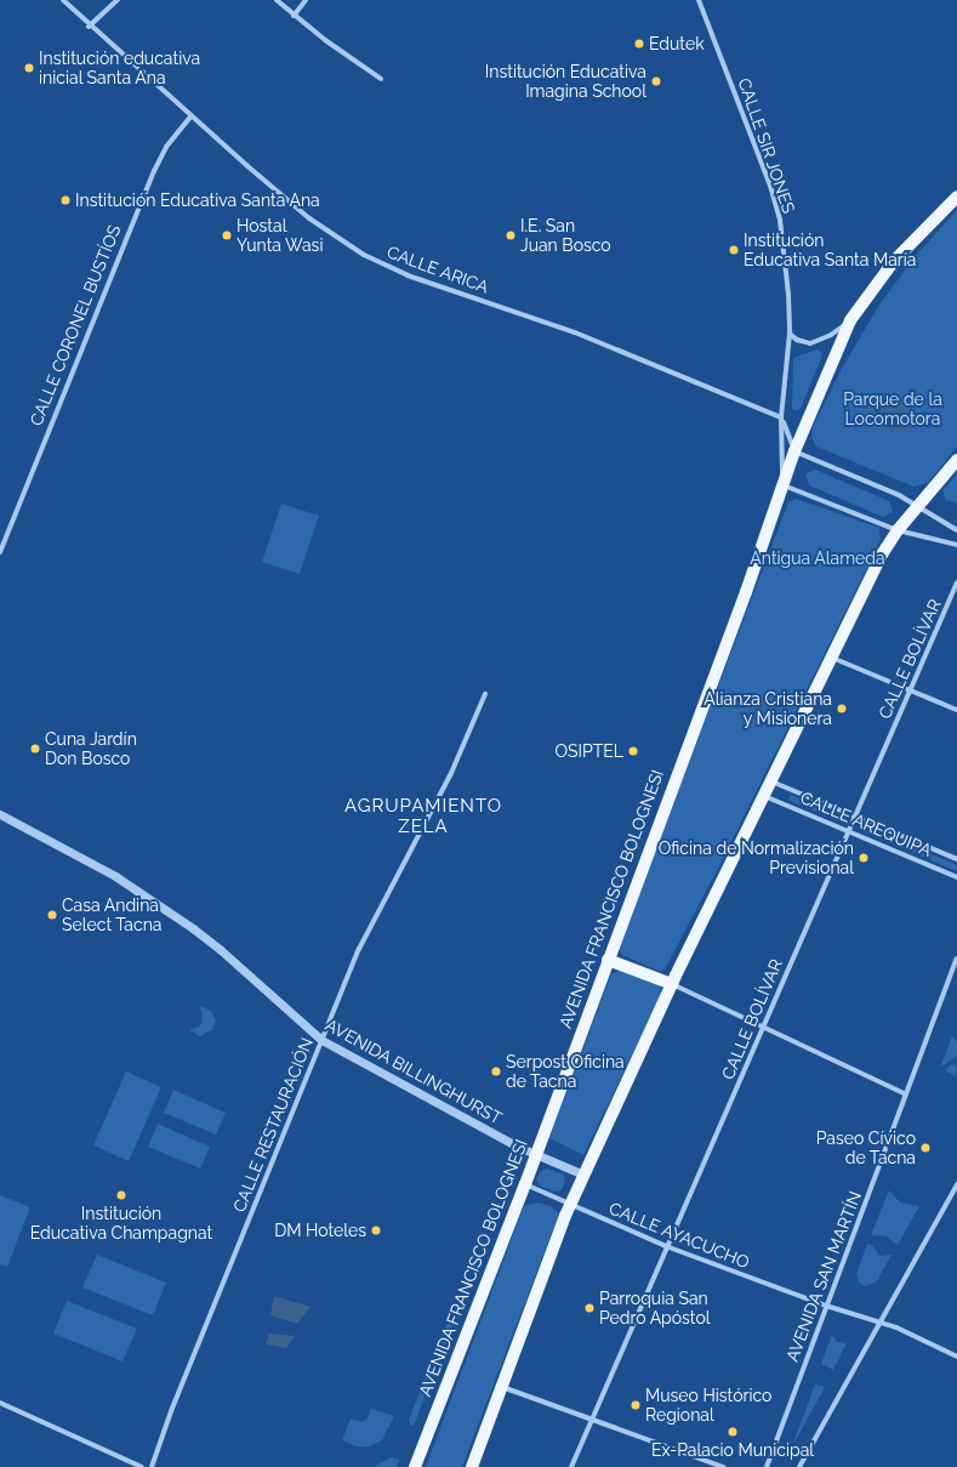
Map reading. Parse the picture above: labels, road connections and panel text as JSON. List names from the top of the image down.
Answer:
{
  "streets": {
    "main road": ["AVENIDA FRANCISCO BOLOGNESI"],
    "street": [
      "CALLE SIR JONES",
      "CALLE ARICA",
      "CALLE CORONEL BUSTÍOS",
      "CALLE BOLÍVAR",
      "CALLE AREQUIPA",
      "AVENIDA BILLINGHURST",
      "CALLE RESTAURACIÓN",
      "CALLE AYACUCHO",
      "AVENIDA SAN MARTÍN"
    ]
  },
  "crossings": [
    ["CALLE SIR JONES", "CALLE ARICA"],
    ["CALLE ARICA", "CALLE CORONEL BUSTÍOS"],
    ["CALLE BOLÍVAR", "CALLE AREQUIPA"],
    ["CALLE BOLÍVAR", "CALLE AYACUCHO"],
    ["AVENIDA FRANCISCO BOLOGNESI", "AVENIDA BILLINGHURST"],
    ["AVENIDA FRANCISCO BOLOGNESI", "CALLE AYACUCHO"],
    ["AVENIDA BILLINGHURST", "CALLE RESTAURACIÓN"],
    ["CALLE AYACUCHO", "AVENIDA SAN MARTÍN"]
  ],
  "districts": ["AGRUPAMIENTO ZELA"],
  "parks": ["Parque de la Locomotora", "Antigua Alameda"],
  "places": [
    "Edutek",
    "Institución educativa inicial Santa Ana",
    "Institución Educativa Imagina School",
    "Institución Educativa Santa Ana",
    "Hostal Yunta Wasi",
    "I.E. San Juan Bosco",
    "Institución Educativa Santa María",
    "Alianza Cristiana y Misionera",
    "Cuna Jardín Don Bosco",
    "OSIPTEL",
    "Oficina de Normalización Previsional",
    "Casa Andina Select Tacna",
    "Serpost Oficina de Tacna",
    "Paseo Cívico de Tacna",
    "Institución Educativa Champagnat",
    "DM Hoteles",
    "Parroquia San Pedro Apóstol",
    "Museo Histórico Regional",
    "Ex-Palacio Municipal"
  ]
}
